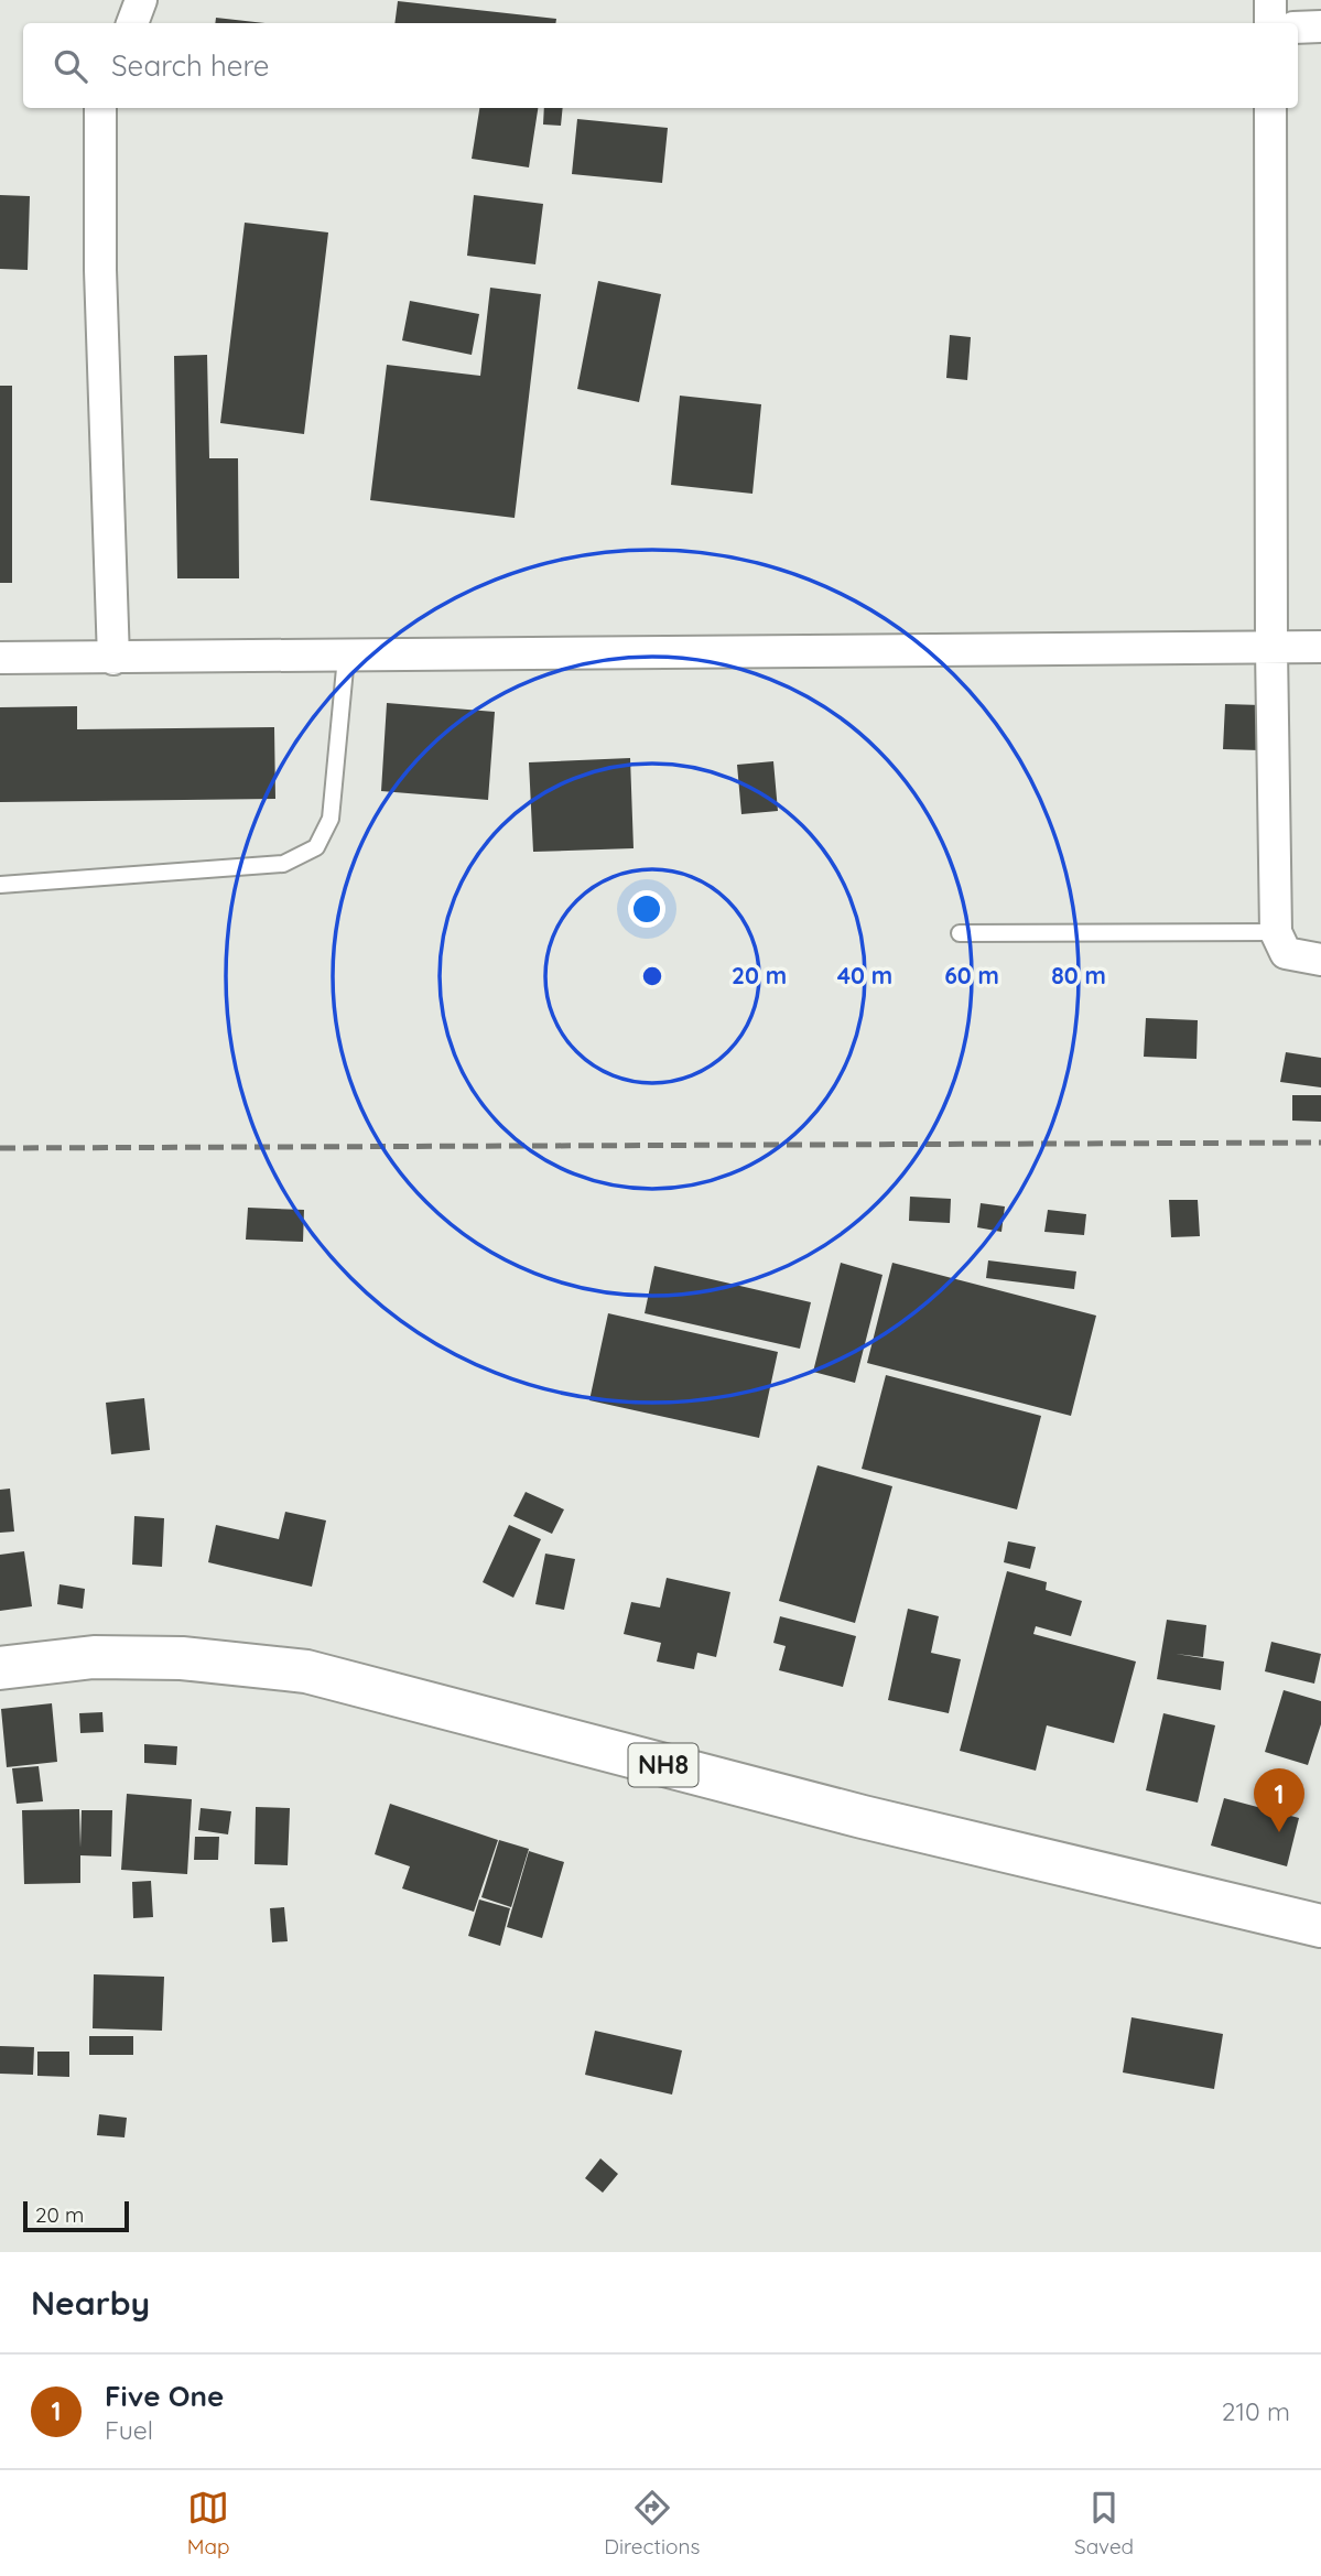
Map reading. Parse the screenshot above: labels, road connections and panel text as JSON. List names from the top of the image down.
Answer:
{
  "streets": {
    "highway": ["NH8"]
  },
  "scale_bar": "20 m",
  "page": {
    "search": "Search here",
    "pins": "1",
    "scale": "20 m",
    "heading": "Nearby",
    "list": [
      {
        "mark": "1",
        "name": "Five One",
        "note": "Fuel",
        "value": "210 m"
      }
    ],
    "nav": ["Map", "Directions", "Saved"]
  },
  "rings": [
    "20 m",
    "40 m",
    "60 m",
    "80 m"
  ]
}
